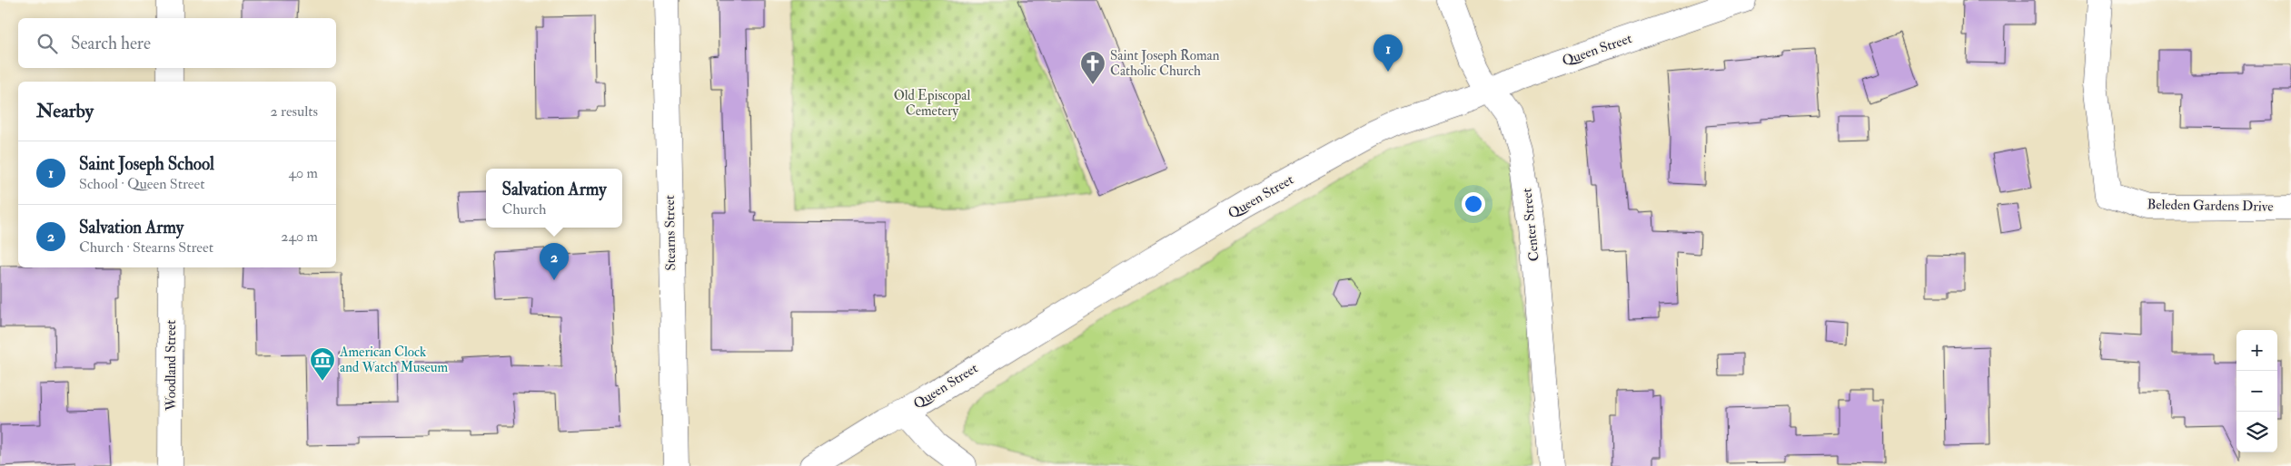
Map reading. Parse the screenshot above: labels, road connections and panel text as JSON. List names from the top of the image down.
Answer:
{
  "streets": {
    "street": [
      "Queen Street",
      "Beleden Gardens Drive",
      "Center Street",
      "Stearns Street",
      "Woodland Street"
    ]
  },
  "crossings": [
    ["Queen Street", "Center Street"]
  ],
  "parks": ["Old Episcopal Cemetery"],
  "places": {
    "church": ["Saint Joseph Roman Catholic Church"],
    "museum": ["American Clock and Watch Museum"]
  },
  "page": {
    "search": "Search here",
    "pins": ["1", "2"],
    "heading": ["Nearby", "2 results"],
    "list": [
      {
        "mark": "1",
        "name": "Saint Joseph School",
        "note": "School · Queen Street",
        "value": "40 m"
      },
      {
        "mark": "2",
        "name": "Salvation Army",
        "note": "Church · Stearns Street",
        "value": "240 m"
      }
    ],
    "popup": ["Salvation Army", "Church"],
    "map_buttons": ["+", "−"]
  }
}
